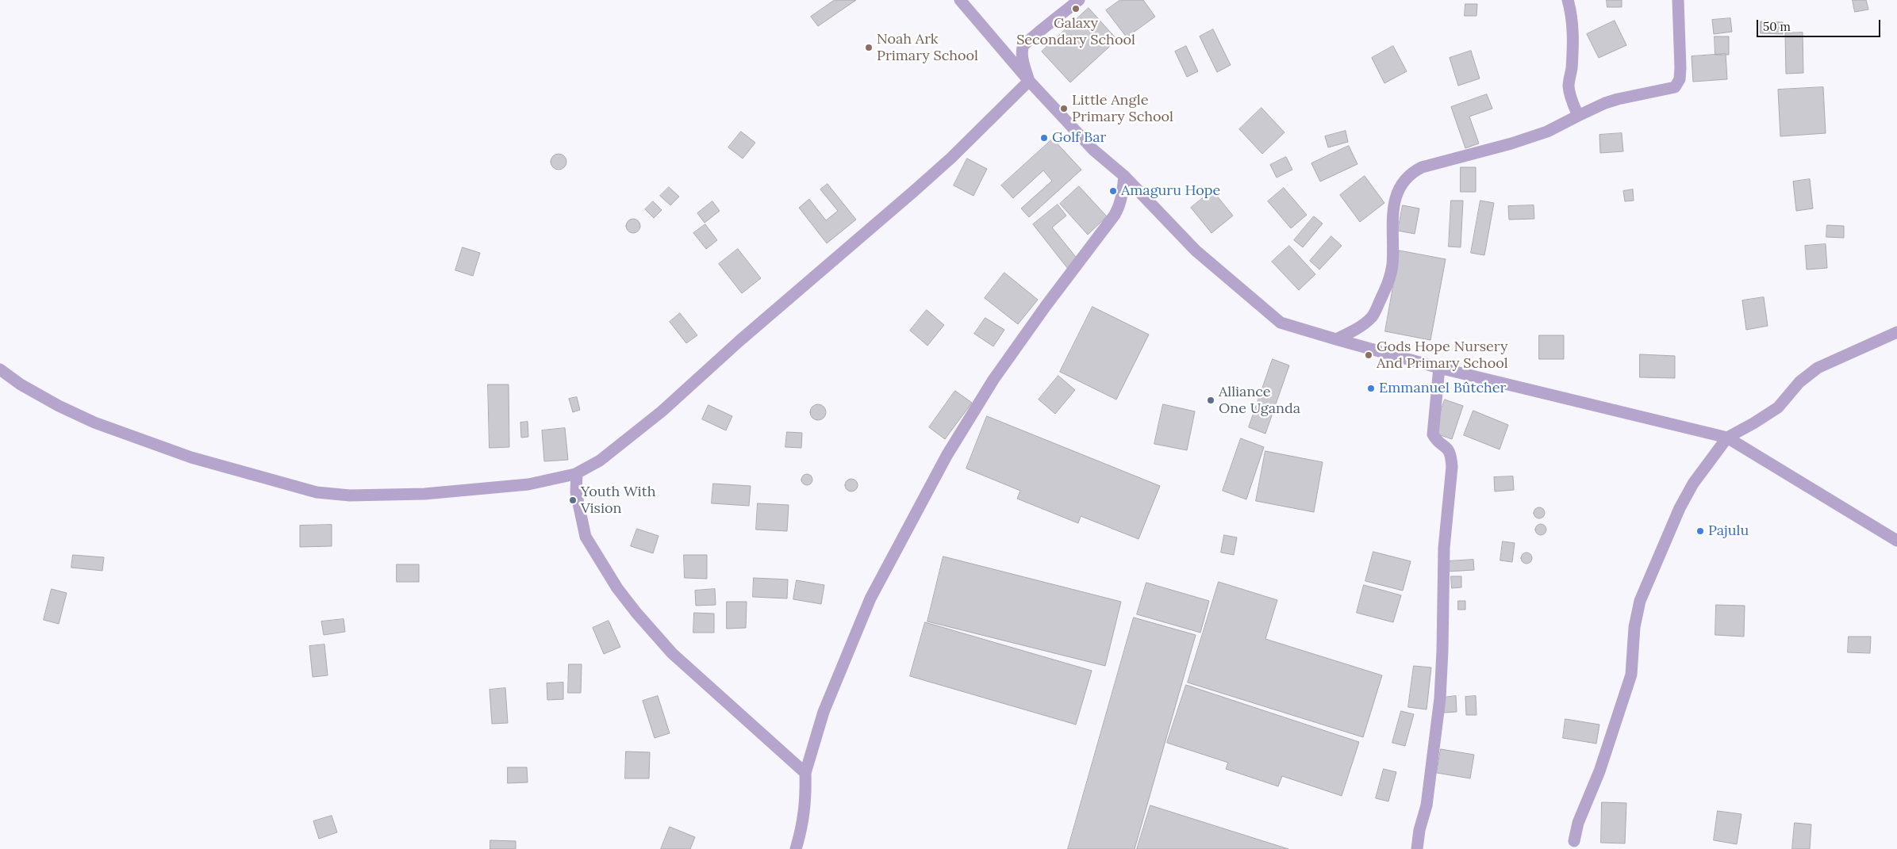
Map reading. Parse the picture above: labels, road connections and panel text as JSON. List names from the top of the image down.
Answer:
{
  "places": [
    "Galaxy Secondary School",
    "Noah Ark Primary School",
    "Little Angle Primary School",
    "Golf Bar",
    "Amaguru Hope",
    "Gods Hope Nursery And Primary School",
    "Emmanuel Bûtcher",
    "Alliance One Uganda",
    "Youth With Vision",
    "Pajulu"
  ],
  "scale_bar": "50 m"
}
